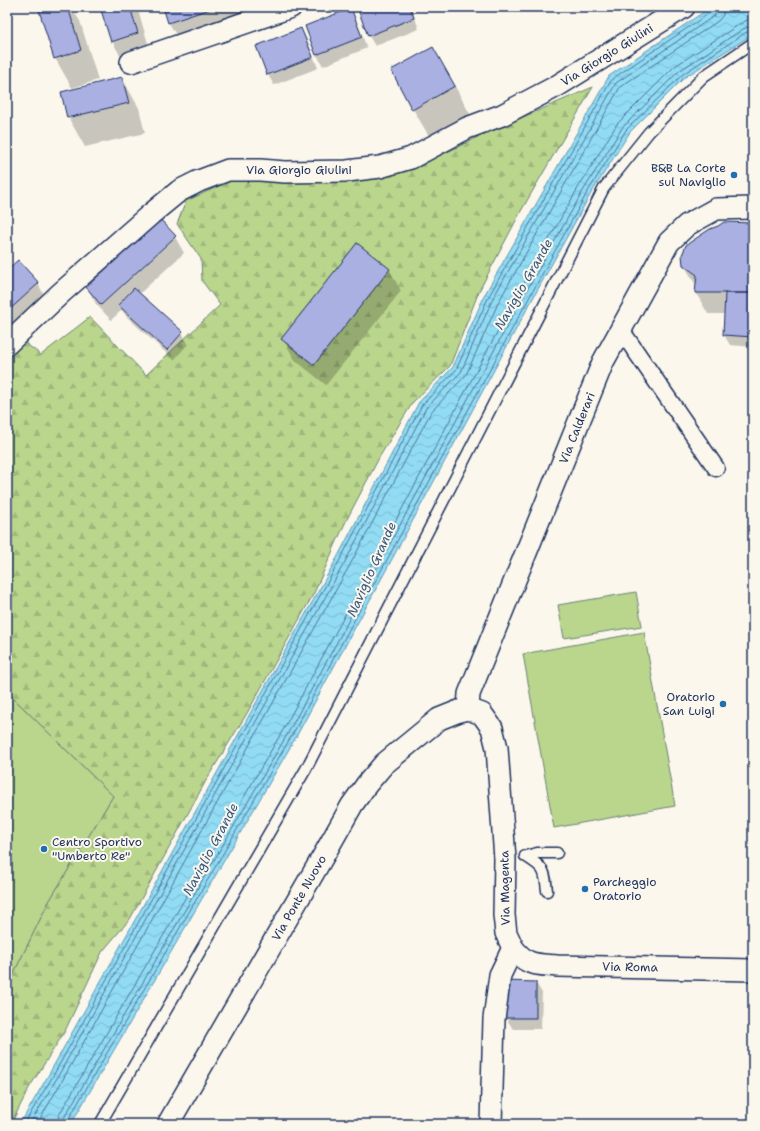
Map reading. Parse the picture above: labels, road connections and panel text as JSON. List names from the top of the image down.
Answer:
{
  "streets": {
    "street": [
      "Via Giorgio Giulini",
      "Via Calderari",
      "Via Magenta",
      "Via Ponte Nuovo",
      "Via Roma"
    ]
  },
  "crossings": [
    ["Via Calderari", "Via Magenta"],
    ["Via Calderari", "Via Ponte Nuovo"],
    ["Via Magenta", "Via Ponte Nuovo"],
    ["Via Magenta", "Via Roma"]
  ],
  "water": ["Naviglio Grande"],
  "places": [
    "B&B La Corte sul Naviglio",
    "Oratorio San Luigi",
    "Centro Sportivo \"Umberto Re\"",
    "Parcheggio Oratorio"
  ]
}
